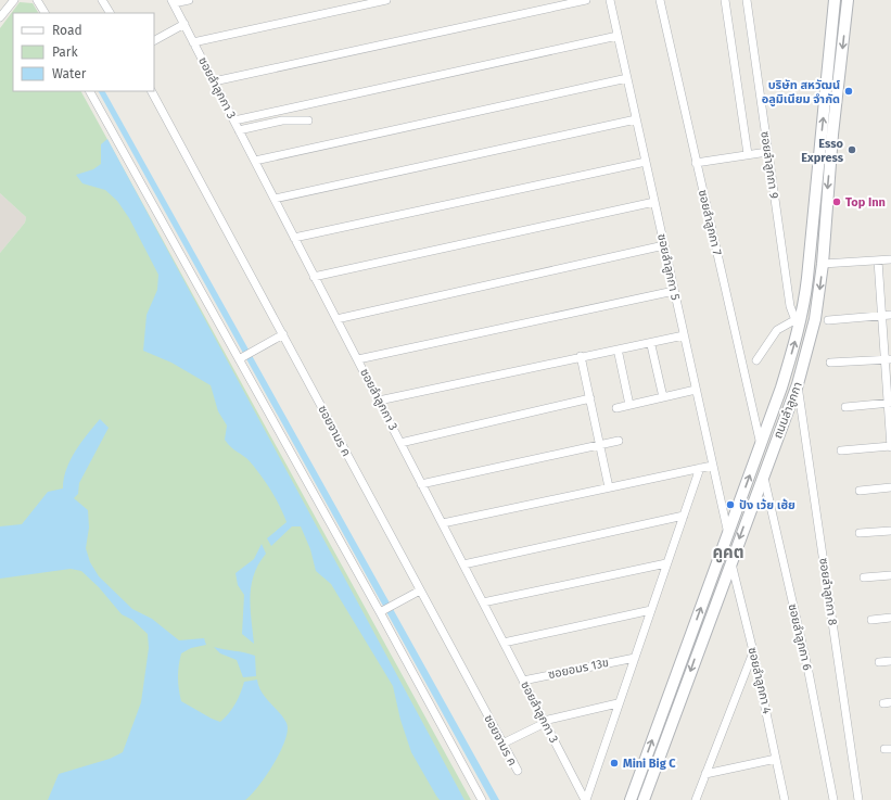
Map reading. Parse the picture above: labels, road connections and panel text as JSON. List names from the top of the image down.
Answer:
{
  "streets": {
    "main road": ["ถนนลำลูกกา"],
    "street": [
      "ซอยลำลูกกา 3",
      "ซอยลำลูกกา 9",
      "ซอยลำลูกกา 7",
      "ซอยลำลูกกา 5",
      "ซอยจามร ค",
      "ซอยลำลูกกา 8",
      "ซอยลำลูกกา 6",
      "ซอยอมร 13ข",
      "ซอยลำลูกกา 4"
    ]
  },
  "crossings": [
    ["ซอยลำลูกกา 3", "ซอยอมร 13ข"],
    ["ซอยลำลูกกา 9", "ถนนลำลูกกา"],
    ["ซอยลำลูกกา 7", "ถนนลำลูกกา"],
    ["ซอยลำลูกกา 5", "ถนนลำลูกกา"],
    ["ถนนลำลูกกา", "ซอยลำลูกกา 8"],
    ["ถนนลำลูกกา", "ซอยลำลูกกา 6"],
    ["ถนนลำลูกกา", "ซอยลำลูกกา 4"]
  ],
  "districts": ["คูคต"],
  "places": [
    "บริษัท สหวัฒน์ อลูมิเนียม จำกัด",
    "Esso Express",
    "Top Inn",
    "ปัง เว้ย เฮ้ย",
    "Mini Big C"
  ],
  "legend": ["Road", "Park", "Water"]
}
